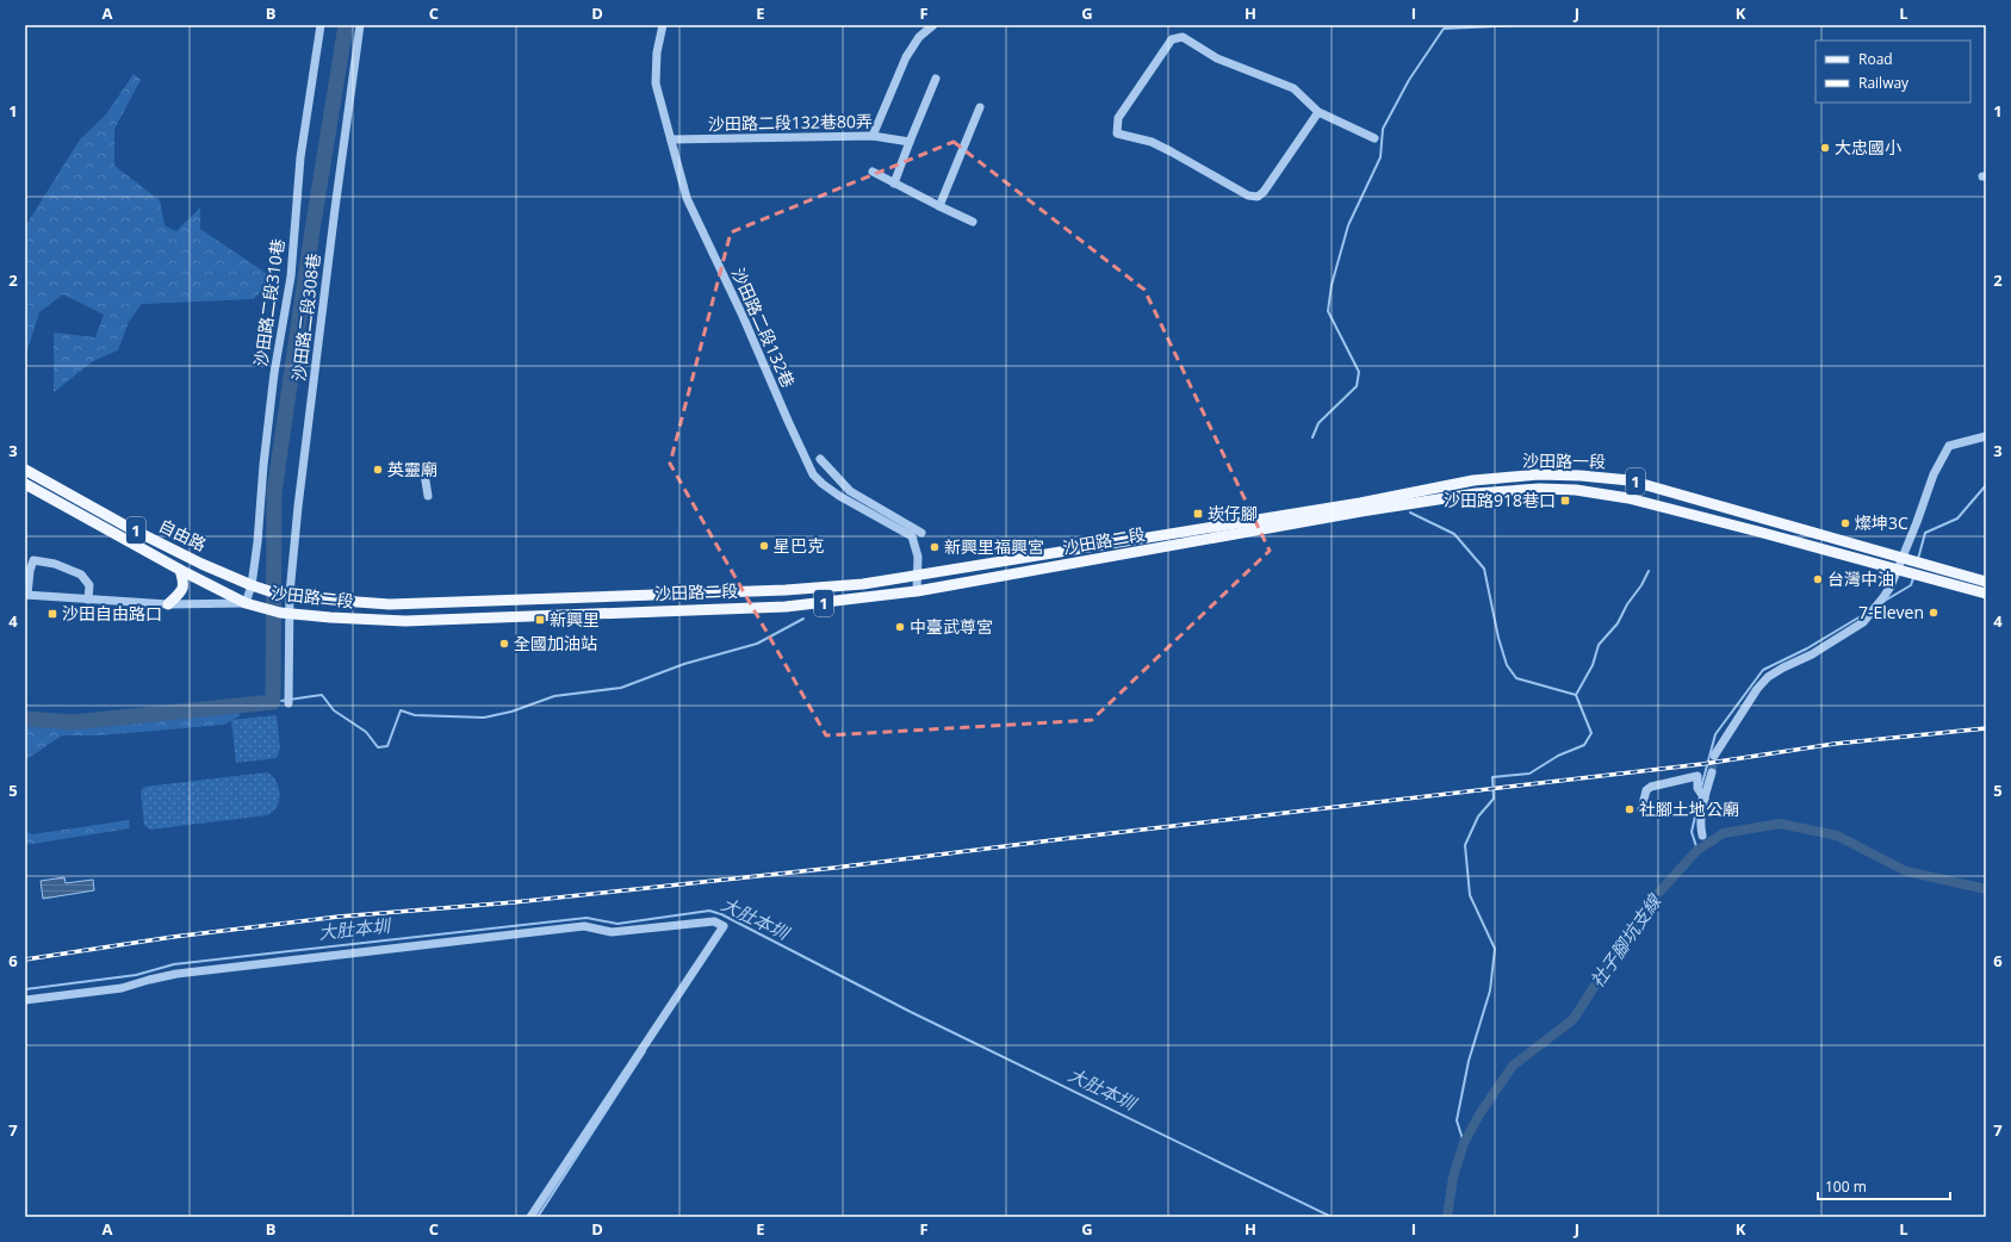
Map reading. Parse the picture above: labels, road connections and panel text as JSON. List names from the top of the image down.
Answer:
{
  "streets": {
    "main road": [
      "沙田路一段",
      "1",
      "自由路",
      "沙田路二段"
    ],
    "street": [
      "沙田路二段132巷80弄",
      "沙田路二段310巷",
      "沙田路二段308巷",
      "沙田路二段132巷"
    ]
  },
  "crossings": [
    ["沙田路二段132巷80弄", "沙田路二段132巷"],
    ["沙田路二段310巷", "自由路"],
    ["沙田路二段310巷", "沙田路二段"],
    ["沙田路二段308巷", "沙田路二段"],
    ["沙田路二段132巷", "沙田路二段"],
    ["沙田路一段", "1"],
    ["沙田路一段", "沙田路二段"],
    ["自由路", "沙田路二段"]
  ],
  "water": ["大肚本圳", "社子腳坑支線"],
  "places": {
    "other": [
      "大忠國小",
      "英靈廟",
      "燦坤3C",
      "星巴克",
      "新興里福興宮",
      "台灣中油",
      "7-Eleven",
      "中臺武尊宮",
      "全國加油站",
      "社腳土地公廟"
    ],
    "transit": [
      "沙田路918巷口",
      "崁仔腳",
      "沙田自由路口",
      "新興里"
    ]
  },
  "legend": ["Road", "Railway"],
  "scale_bar": "100 m",
  "grid": {
    "columns": [
      "A",
      "B",
      "C",
      "D",
      "E",
      "F",
      "G",
      "H",
      "I",
      "J",
      "K",
      "L"
    ],
    "rows": [
      "1",
      "2",
      "3",
      "4",
      "5",
      "6",
      "7"
    ]
  }
}
